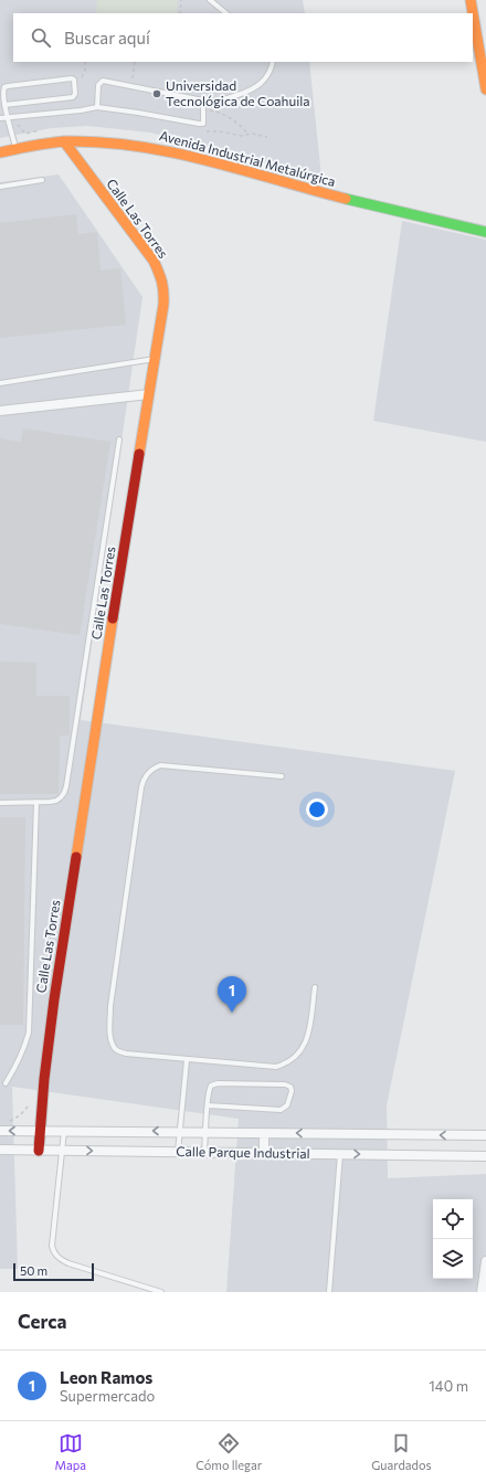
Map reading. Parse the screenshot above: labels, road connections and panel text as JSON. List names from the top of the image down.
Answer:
{
  "streets": {
    "street": ["Avenida Industrial Metalúrgica", "Calle Las Torres", "Calle Parque Industrial"]
  },
  "crossings": [
    ["Avenida Industrial Metalúrgica", "Calle Las Torres"],
    ["Calle Las Torres", "Calle Parque Industrial"]
  ],
  "places": ["Universidad Tecnológica de Coahuila"],
  "scale_bar": "50 m",
  "page": {
    "search": "Buscar aquí",
    "pins": "1",
    "scale": "50 m",
    "heading": "Cerca",
    "list": [
      {
        "mark": "1",
        "name": "Leon Ramos",
        "note": "Supermercado",
        "value": "140 m"
      }
    ],
    "nav": ["Mapa", "Cómo llegar", "Guardados"]
  }
}
